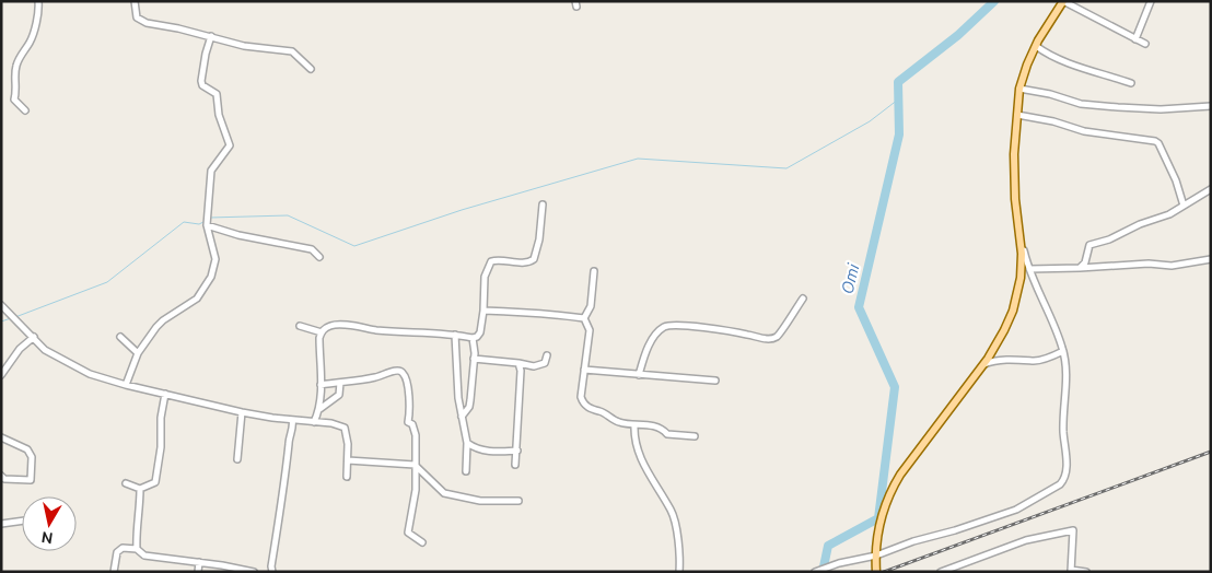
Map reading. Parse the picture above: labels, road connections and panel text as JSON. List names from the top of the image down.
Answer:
{
  "water": ["Omi"],
  "north": "bottom"
}
